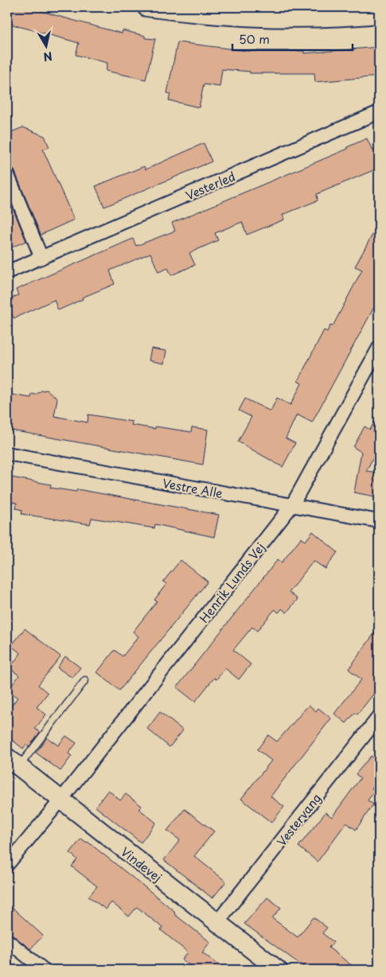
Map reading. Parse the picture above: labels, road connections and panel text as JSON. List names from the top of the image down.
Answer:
{
  "streets": {
    "street": [
      "Vesterled",
      "Vestre Alle",
      "Henrik Lunds Vej",
      "Vestervang",
      "Vindevej"
    ]
  },
  "crossings": [
    ["Vestre Alle", "Henrik Lunds Vej"],
    ["Henrik Lunds Vej", "Vindevej"],
    ["Vestervang", "Vindevej"]
  ],
  "scale_bar": "50 m",
  "north": "bottom"
}
